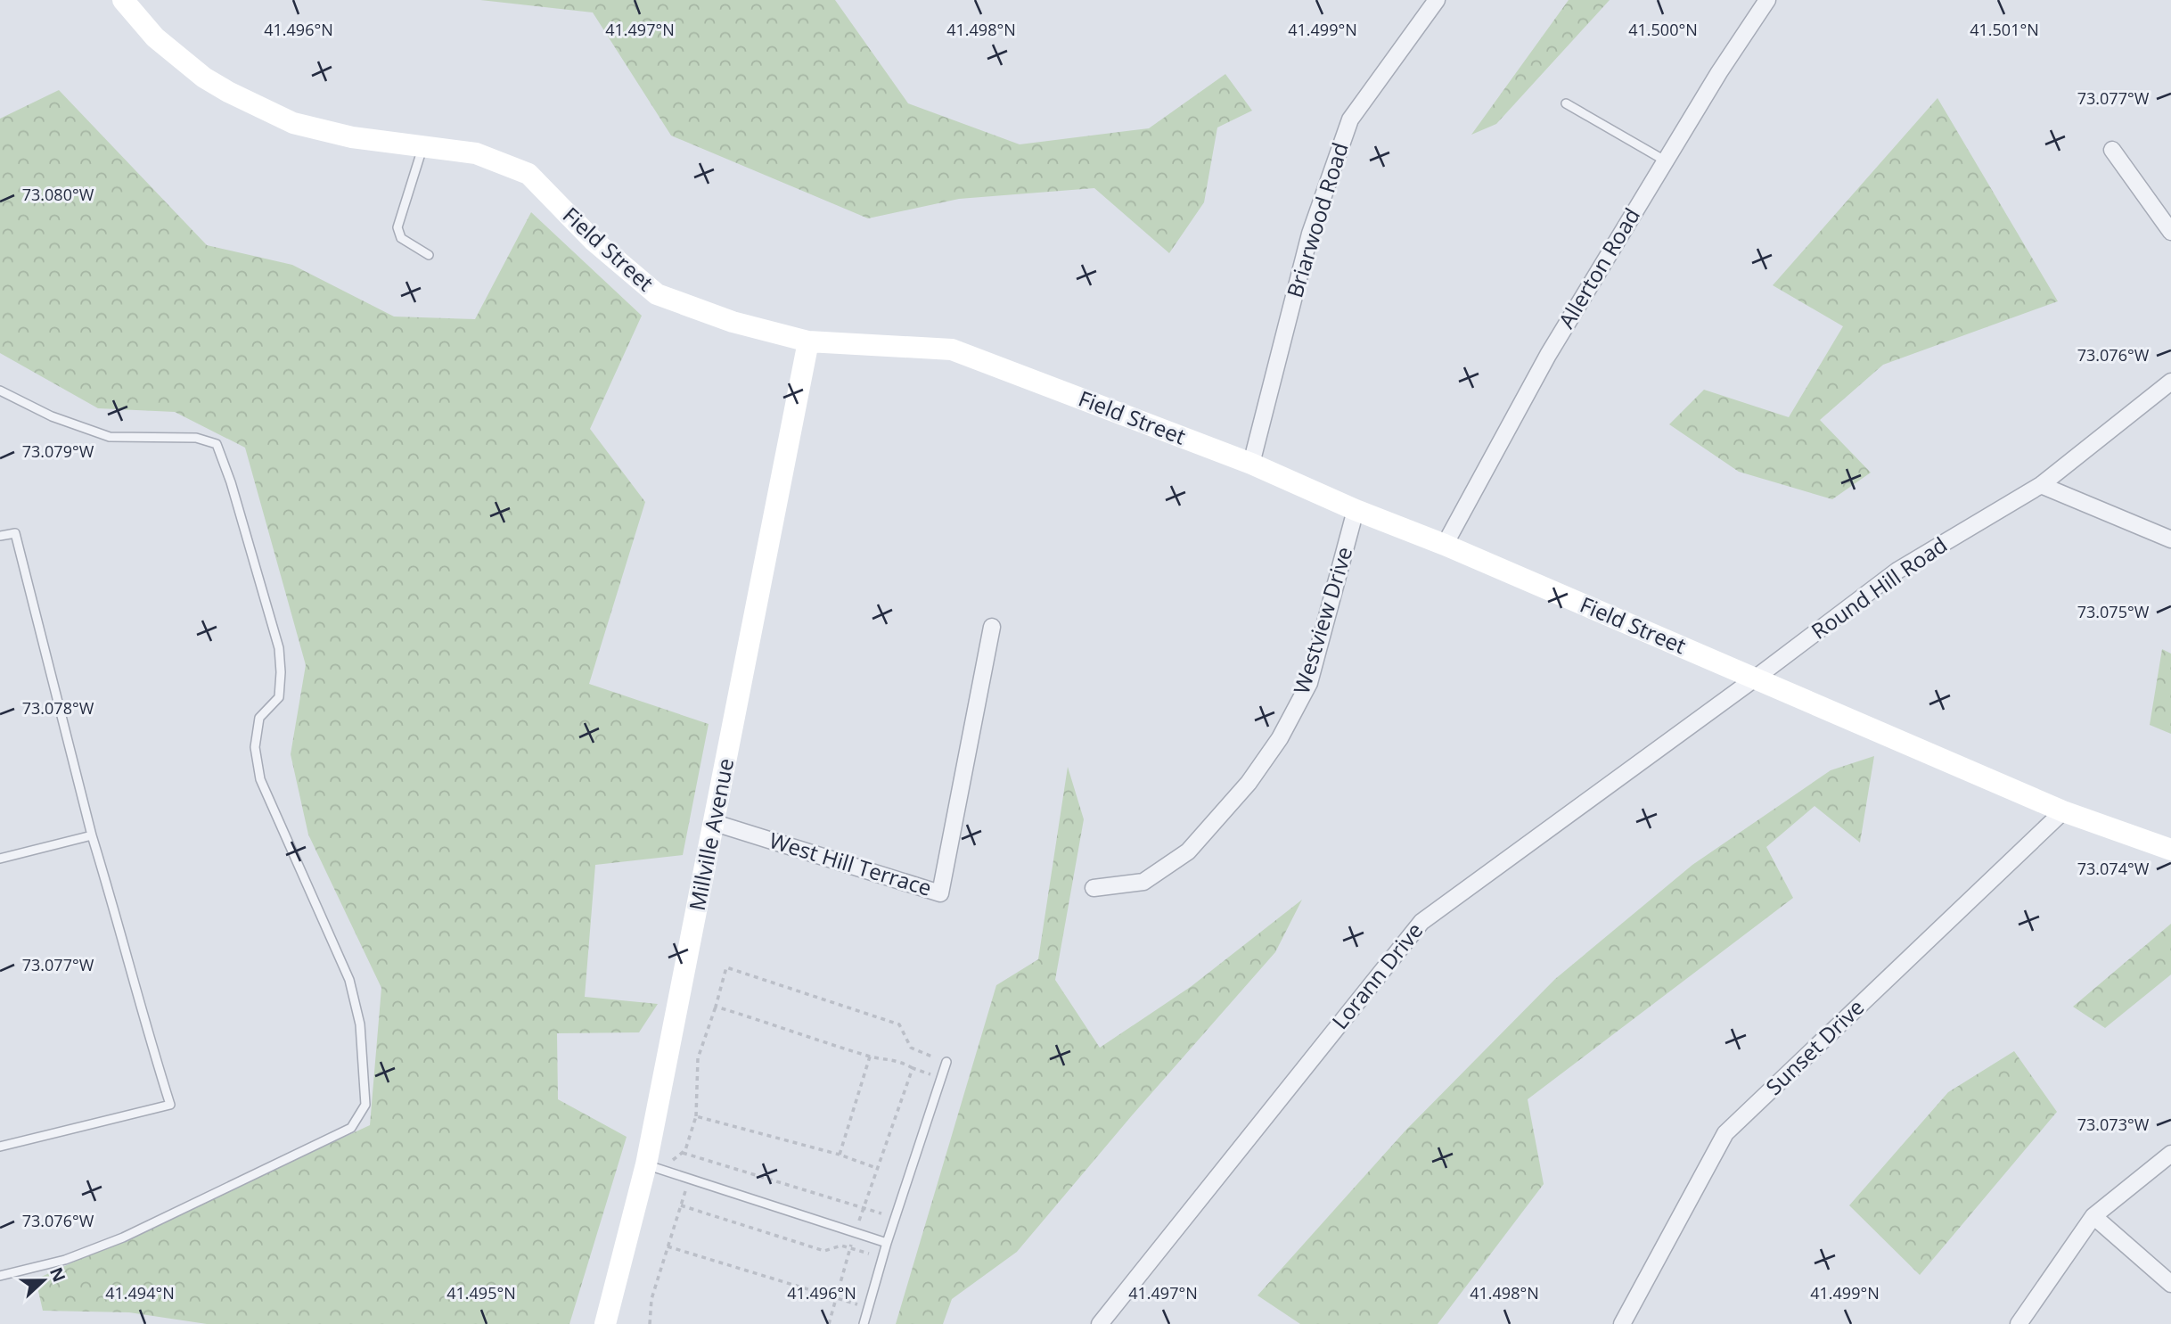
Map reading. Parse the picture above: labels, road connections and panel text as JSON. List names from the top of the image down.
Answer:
{
  "streets": {
    "street": [
      "Briarwood Road",
      "Field Street",
      "Allerton Road",
      "Round Hill Road",
      "Westview Drive",
      "Millville Avenue",
      "West Hill Terrace",
      "Lorann Drive",
      "Sunset Drive"
    ]
  },
  "crossings": [
    ["Briarwood Road", "Field Street"],
    ["Field Street", "Allerton Road"],
    ["Field Street", "Round Hill Road"],
    ["Field Street", "Westview Drive"],
    ["Field Street", "Millville Avenue"],
    ["Field Street", "Lorann Drive"],
    ["Field Street", "Sunset Drive"],
    ["Round Hill Road", "Lorann Drive"],
    ["Millville Avenue", "West Hill Terrace"]
  ],
  "north": "right",
  "coordinates": [
    "41.500°N",
    "41.496°N",
    "41.497°N",
    "41.498°N",
    "41.499°N",
    "41.501°N",
    "73.077°W",
    "73.080°W",
    "73.076°W",
    "73.079°W",
    "73.075°W",
    "73.078°W",
    "73.074°W",
    "73.073°W",
    "41.494°N",
    "41.495°N"
  ]
}
